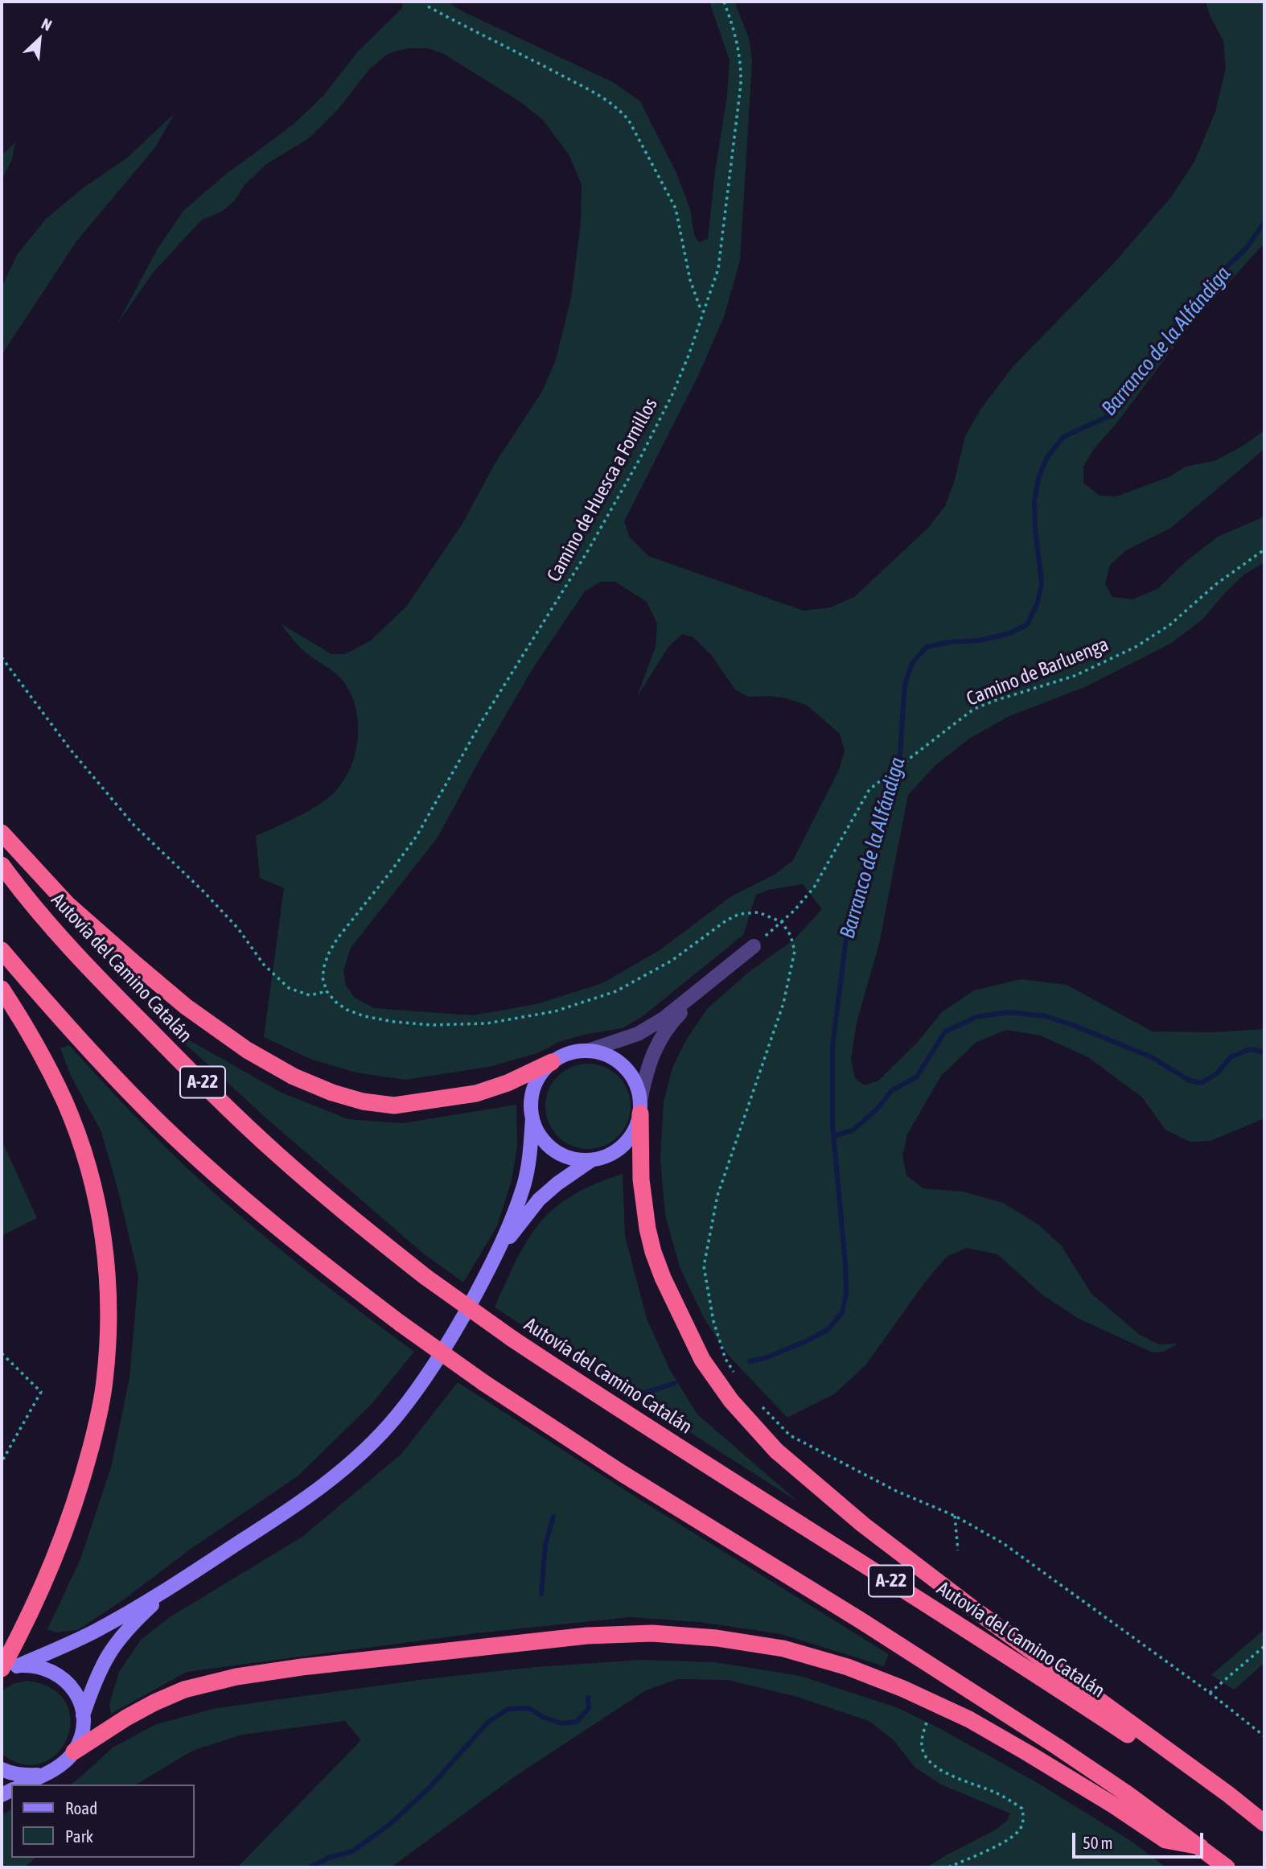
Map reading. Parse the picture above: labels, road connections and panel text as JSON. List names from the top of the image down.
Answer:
{
  "streets": {
    "highway": ["Autovía del Camino Catalán", "A-22"],
    "path": ["Camino de Huesca a Fornillos", "Camino de Barluenga"]
  },
  "water": ["Barranco de la Alfándiga"],
  "legend": ["Road", "Park"],
  "scale_bar": "50 m",
  "north": "top right"
}
